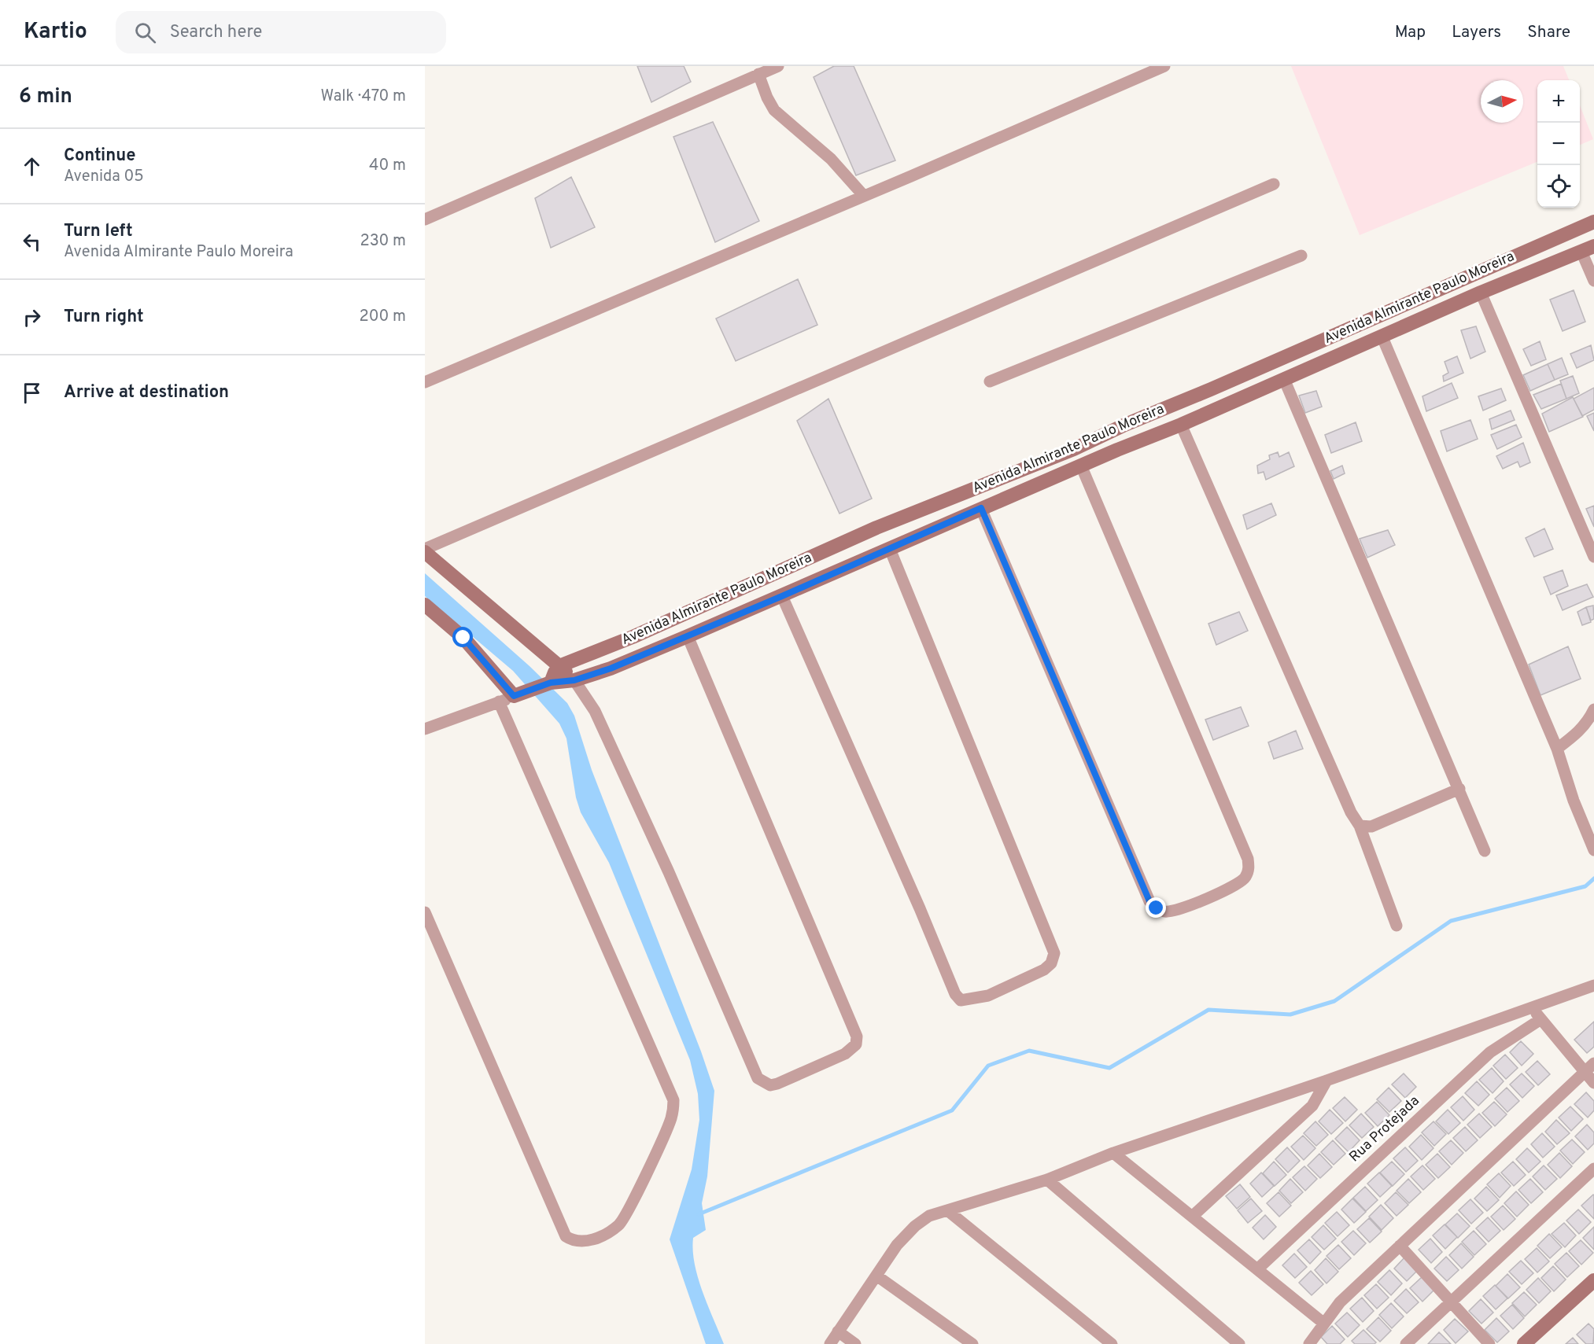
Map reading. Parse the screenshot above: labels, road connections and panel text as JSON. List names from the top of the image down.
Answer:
{
  "streets": {
    "main road": ["Avenida Almirante Paulo Moreira"],
    "street": ["Rua Protejada"]
  },
  "north": "right",
  "page": {
    "header": "Kartio",
    "search": "Search here",
    "nav": ["Map", "Layers", "Share"],
    "heading": ["6 min", "Walk · 470 m"],
    "map_buttons": ["+", "−"],
    "list": [
      ["Continue", "Avenida 05", "40 m"],
      ["Turn left", "Avenida Almirante Paulo Moreira", "230 m"],
      ["Turn right", "200 m"],
      "Arrive at destination"
    ]
  }
}
